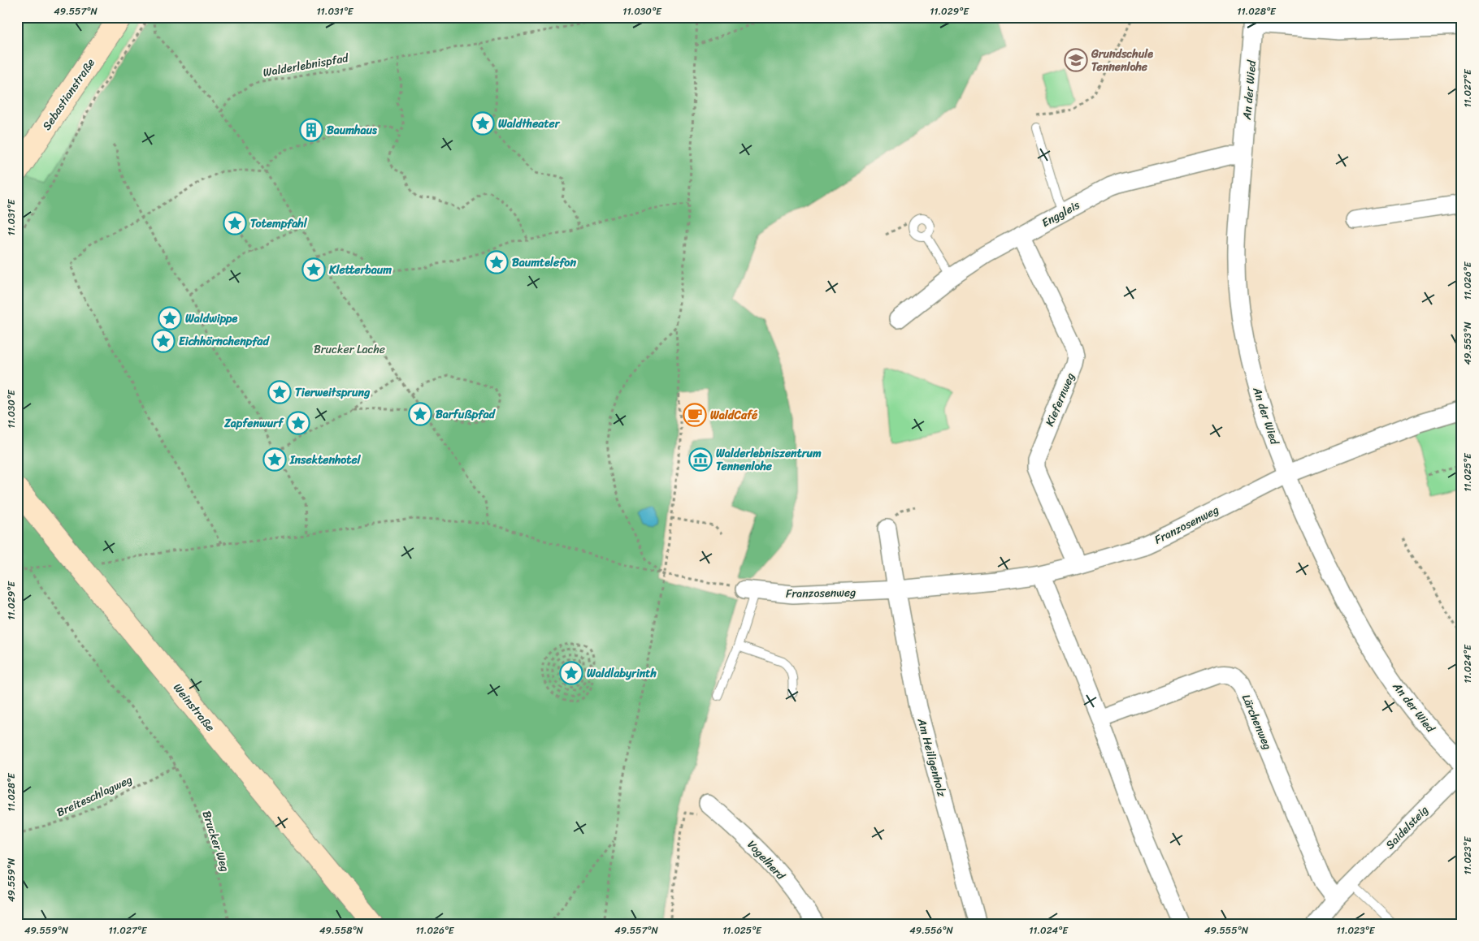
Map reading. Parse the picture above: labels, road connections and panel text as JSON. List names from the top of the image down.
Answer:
{
  "streets": {
    "main road": ["Sebastianstraße", "Weinstraße"],
    "street": [
      "An der Wied",
      "Enggleis",
      "Kiefernweg",
      "Franzosenweg",
      "Lärchenweg",
      "Am Heiligenholz",
      "Saidelsteig",
      "Vogelherd"
    ],
    "path": ["Walderlebnispfad", "Breiteschlagweg", "Brucker Weg"]
  },
  "crossings": [
    ["An der Wied", "Enggleis"],
    ["An der Wied", "Franzosenweg"],
    ["Enggleis", "Kiefernweg"],
    ["Kiefernweg", "Franzosenweg"],
    ["Franzosenweg", "Am Heiligenholz"],
    ["Lärchenweg", "Saidelsteig"],
    ["Breiteschlagweg", "Brucker Weg"]
  ],
  "parks": ["Brucker Lache"],
  "places": {
    "school or university": ["Grundschule Tennenlohe"],
    "place": [
      "Waldtheater",
      "Totempfahl",
      "Baumtelefon",
      "Kletterbaum",
      "Waldwippe",
      "Eichhörnchenpfad",
      "Tierweitsprung",
      "Barfußpfad",
      "Zapfenwurf",
      "Insektenhotel",
      "Waldlabyrinth"
    ],
    "building": ["Baumhaus"],
    "cafe": ["WaldCafé"],
    "museum": ["Walderlebniszentrum Tennenlohe"]
  },
  "coordinates": [
    "49.557°N",
    "11.031°E",
    "11.030°E",
    "11.029°E",
    "11.028°E",
    "11.027°E",
    "11.026°E",
    "49.553°N",
    "11.025°E",
    "11.024°E",
    "11.023°E",
    "49.559°N",
    "49.558°N",
    "49.556°N",
    "49.555°N"
  ]
}
